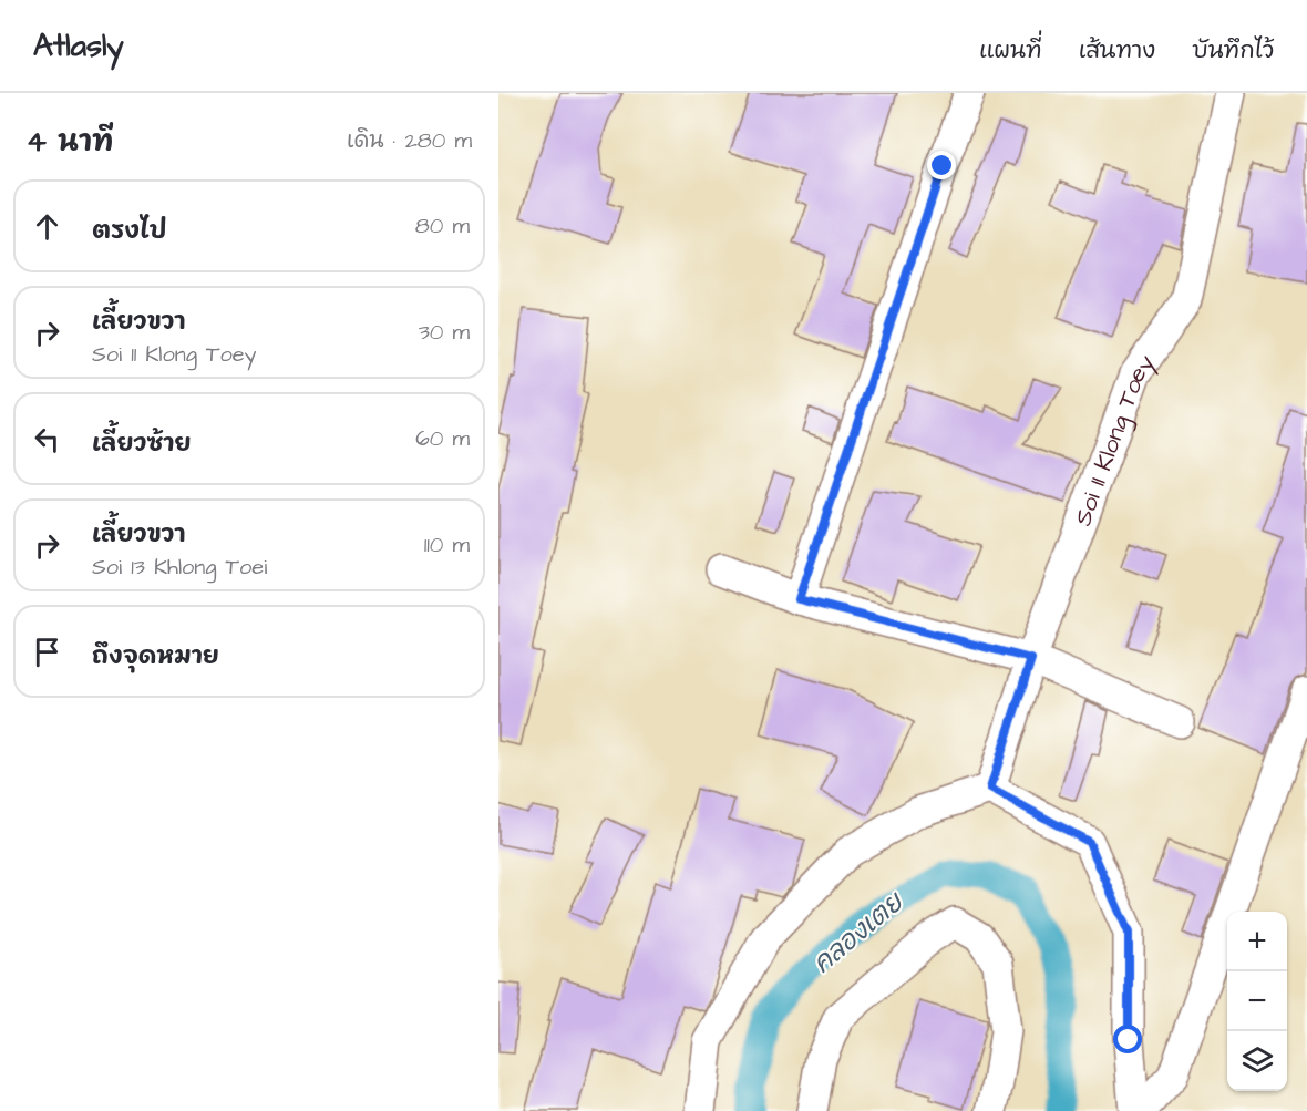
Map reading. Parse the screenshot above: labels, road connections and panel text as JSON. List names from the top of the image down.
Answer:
{
  "streets": {
    "street": ["Soi 11 Klong Toey"]
  },
  "water": ["คลองเตย"],
  "page": {
    "header": "Atlasly",
    "nav": ["แผนที่", "เส้นทาง", "บันทึกไว้"],
    "heading": ["4 นาที", "เดิน · 280 m"],
    "list": [
      ["ตรงไป", "80 m"],
      ["เลี้ยวขวา", "Soi 11 Klong Toey", "30 m"],
      ["เลี้ยวซ้าย", "60 m"],
      ["เลี้ยวขวา", "Soi 13 Khlong Toei", "110 m"],
      "ถึงจุดหมาย"
    ],
    "map_buttons": ["+", "−"]
  }
}
